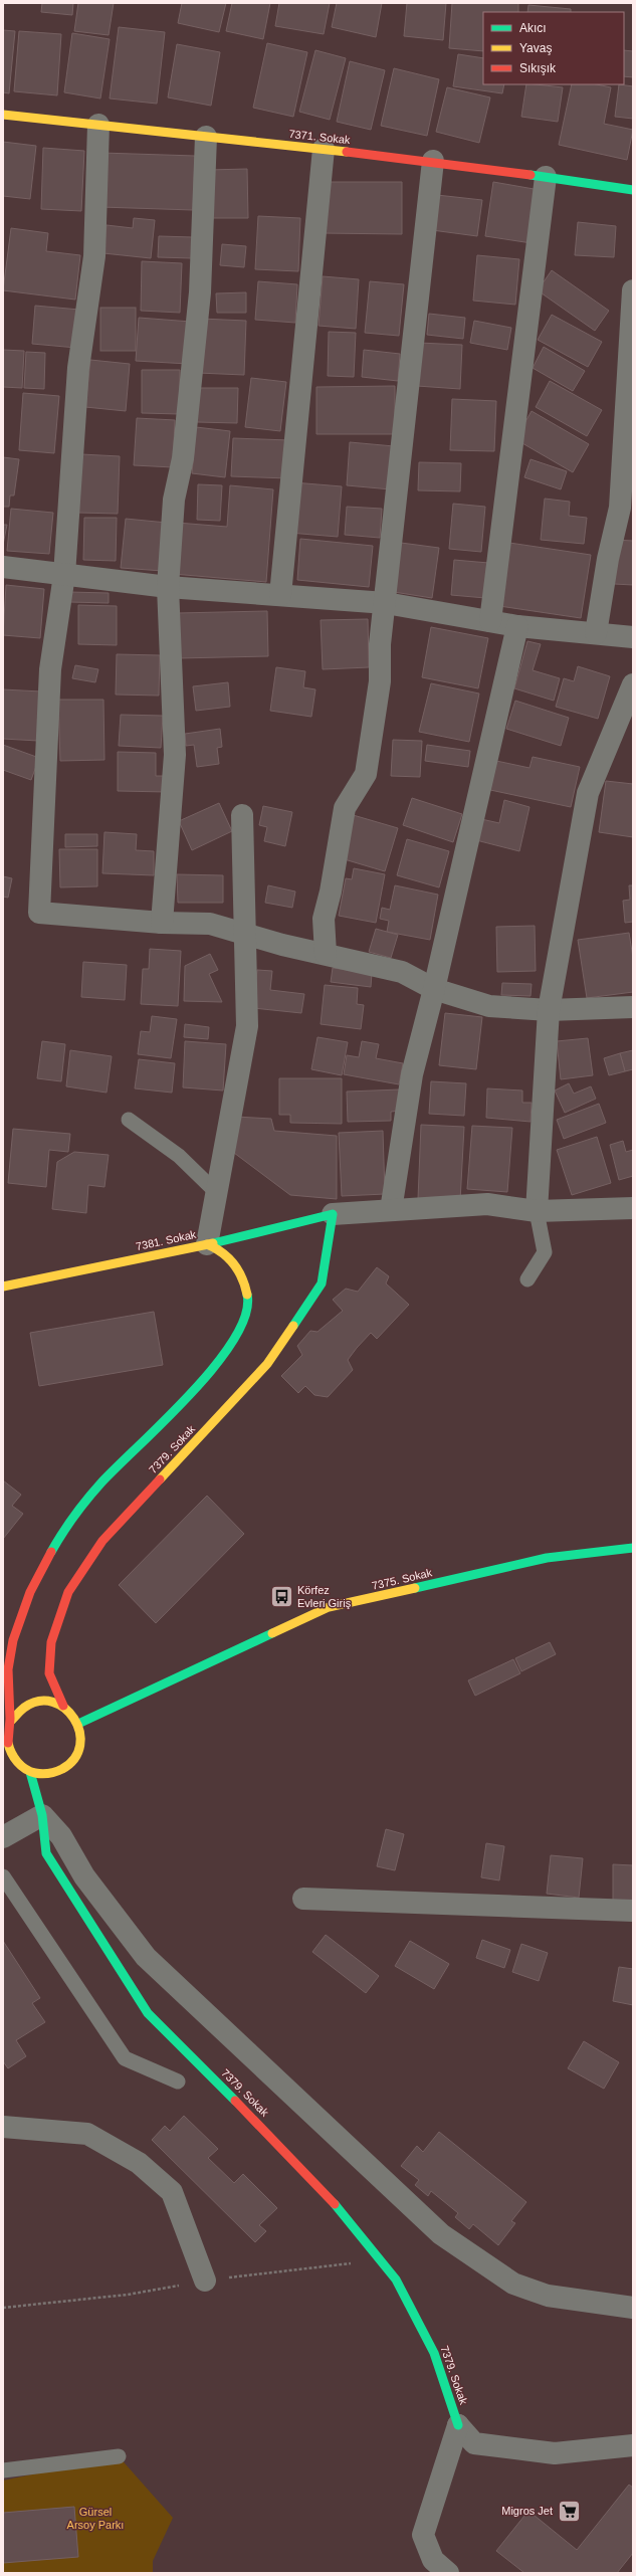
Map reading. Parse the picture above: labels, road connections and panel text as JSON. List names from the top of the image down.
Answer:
{
  "streets": {
    "street": [
      "7371. Sokak",
      "7381. Sokak",
      "7379. Sokak",
      "7375. Sokak"
    ]
  },
  "crossings": [
    ["7381. Sokak", "7379. Sokak"],
    ["7379. Sokak", "7375. Sokak"]
  ],
  "parks": ["Gürsel Arsoy Parkı"],
  "places": {
    "bus stop": ["Körfez Evleri Giriş"],
    "supermarket": ["Migros Jet"]
  },
  "legend": ["Akıcı", "Yavaş", "Sıkışık"]
}
